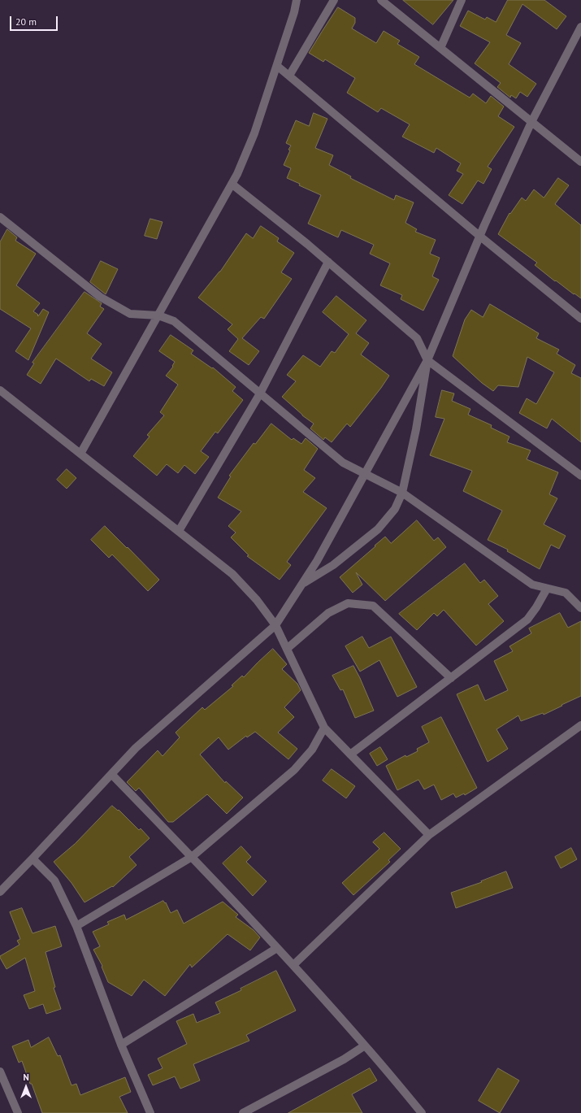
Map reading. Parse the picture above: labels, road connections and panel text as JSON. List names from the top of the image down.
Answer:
{
  "scale_bar": "20 m",
  "north": "top"
}
